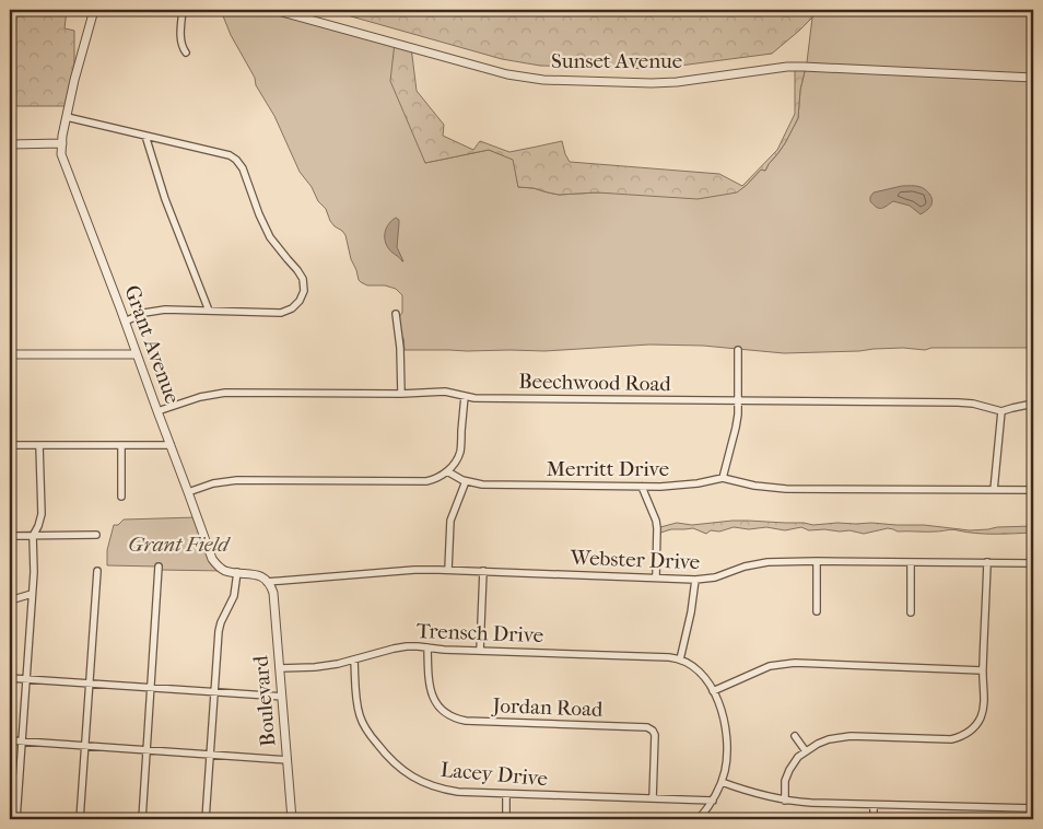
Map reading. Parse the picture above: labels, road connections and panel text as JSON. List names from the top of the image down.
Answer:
{
  "streets": {
    "street": [
      "Sunset Avenue",
      "Grant Avenue",
      "Beechwood Road",
      "Merritt Drive",
      "Webster Drive",
      "Trensch Drive",
      "Boulevard",
      "Jordan Road",
      "Lacey Drive"
    ]
  },
  "crossings": [
    ["Grant Avenue", "Beechwood Road"],
    ["Grant Avenue", "Webster Drive"],
    ["Grant Avenue", "Boulevard"],
    ["Webster Drive", "Boulevard"],
    ["Trensch Drive", "Boulevard"],
    ["Trensch Drive", "Jordan Road"],
    ["Trensch Drive", "Lacey Drive"],
    ["Jordan Road", "Lacey Drive"]
  ],
  "parks": ["Grant Field"]
}
